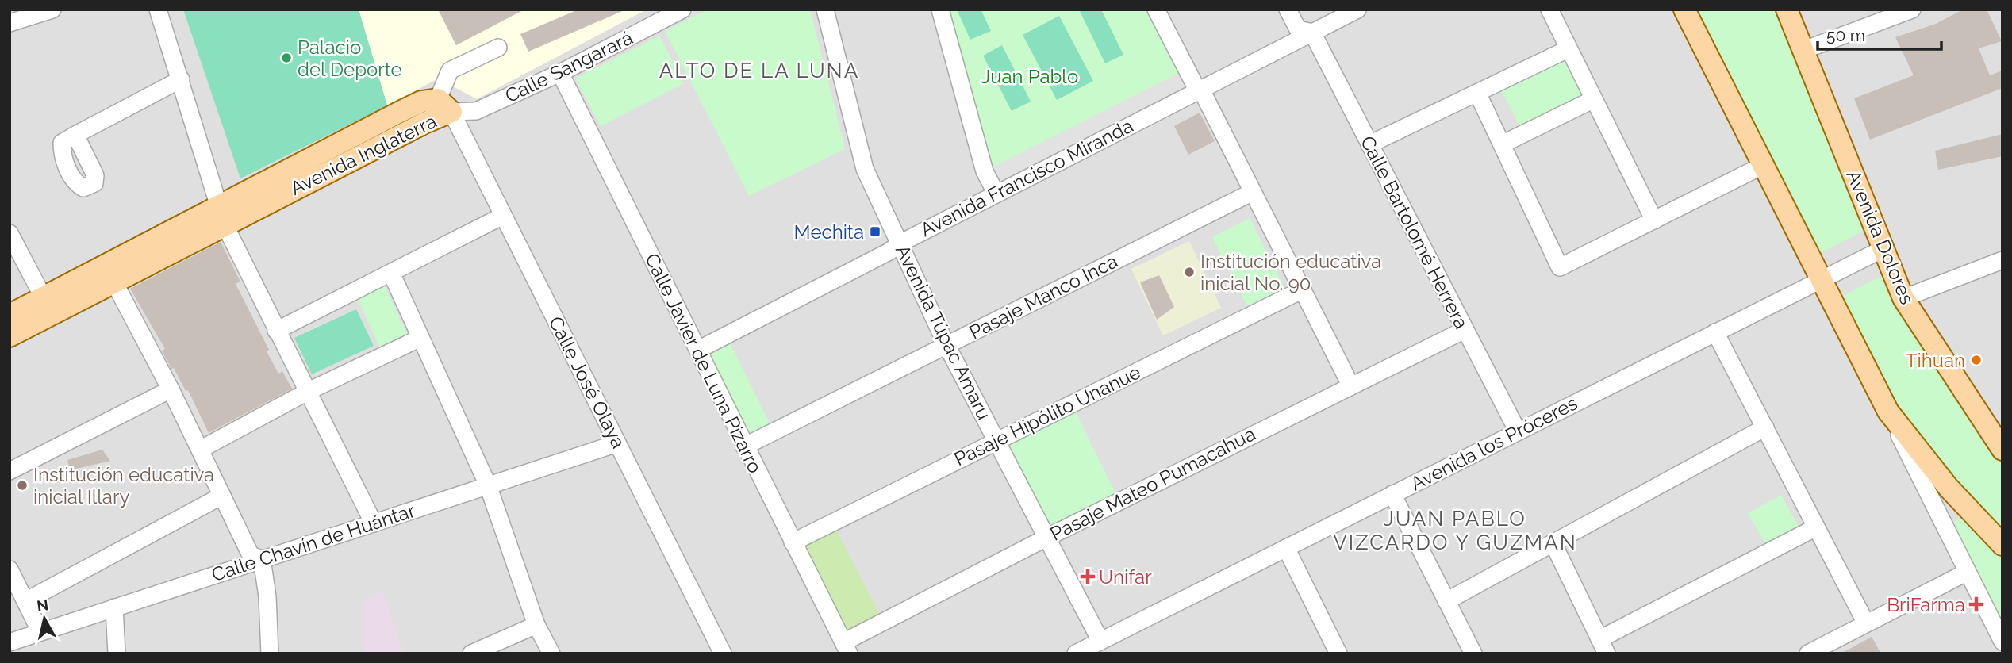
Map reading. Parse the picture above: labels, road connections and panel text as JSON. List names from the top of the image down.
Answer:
{
  "streets": {
    "main road": ["Avenida Inglaterra", "Avenida Dolores"],
    "street": [
      "Calle Sangarará",
      "Avenida Francisco Miranda",
      "Calle Bartolomé Herrera",
      "Pasaje Manco Inca",
      "Avenida Túpac Amaru",
      "Calle Javier de Luna Pizarro",
      "Calle José Olaya",
      "Pasaje Hipólito Unanue",
      "Avenida los Próceres",
      "Pasaje Mateo Pumacahua",
      "Calle Chavín de Huántar"
    ]
  },
  "crossings": [
    ["Calle Sangarará", "Avenida Inglaterra"],
    ["Calle Sangarará", "Calle Javier de Luna Pizarro"],
    ["Calle Sangarará", "Calle José Olaya"],
    ["Avenida Inglaterra", "Calle José Olaya"],
    ["Avenida Francisco Miranda", "Calle Bartolomé Herrera"],
    ["Avenida Francisco Miranda", "Avenida Túpac Amaru"],
    ["Avenida Francisco Miranda", "Calle Javier de Luna Pizarro"],
    ["Calle Bartolomé Herrera", "Avenida los Próceres"],
    ["Calle Bartolomé Herrera", "Pasaje Mateo Pumacahua"],
    ["Avenida Dolores", "Avenida los Próceres"],
    ["Pasaje Manco Inca", "Avenida Túpac Amaru"],
    ["Pasaje Manco Inca", "Calle Javier de Luna Pizarro"],
    ["Avenida Túpac Amaru", "Pasaje Hipólito Unanue"],
    ["Avenida Túpac Amaru", "Avenida los Próceres"],
    ["Avenida Túpac Amaru", "Pasaje Mateo Pumacahua"],
    ["Calle Javier de Luna Pizarro", "Pasaje Hipólito Unanue"],
    ["Calle Javier de Luna Pizarro", "Pasaje Mateo Pumacahua"],
    ["Calle José Olaya", "Calle Chavín de Huántar"]
  ],
  "districts": ["ALTO DE LA LUNA", "JUAN PABLO VIZCARDO Y GUZMAN"],
  "parks": ["Juan Pablo"],
  "places": {
    "other": [
      "Palacio del Deporte",
      "Institución educativa inicial No. 90",
      "Tihuan",
      "Institución educativa inicial Illary"
    ],
    "transit": ["Mechita"],
    "health": ["Unifar", "BriFarma"]
  },
  "scale_bar": "50 m",
  "north": "top"
}
